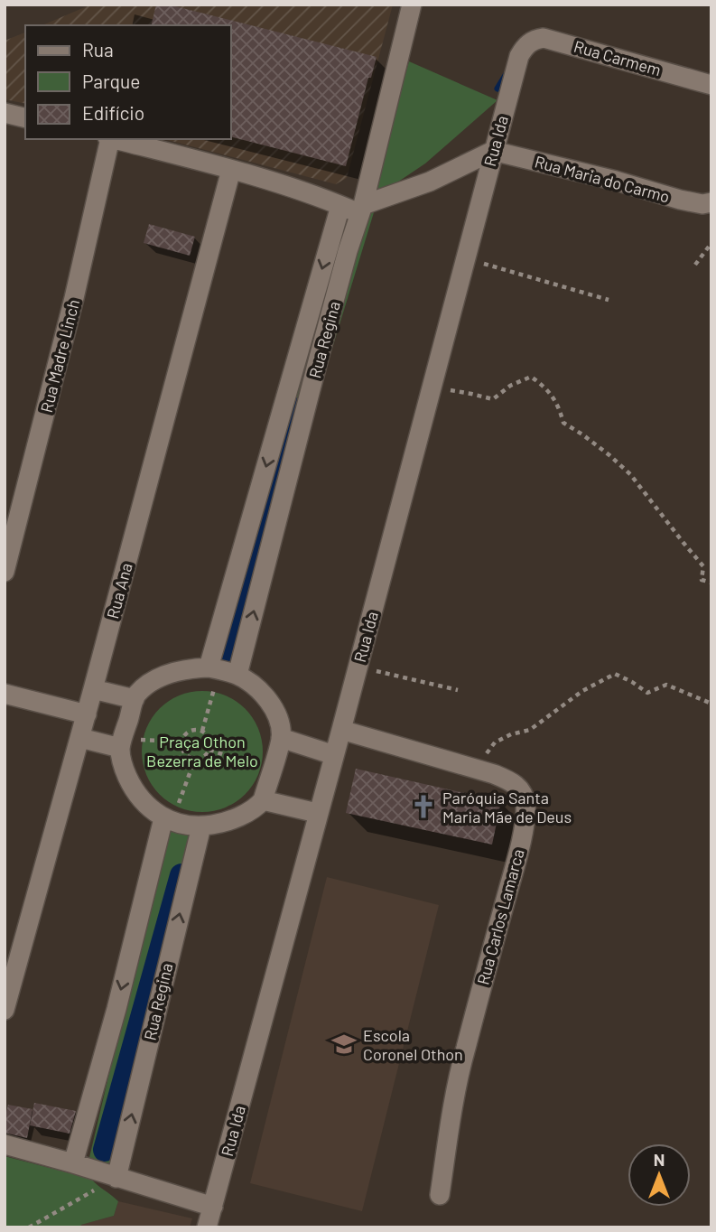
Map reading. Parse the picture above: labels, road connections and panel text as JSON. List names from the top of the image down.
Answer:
{
  "streets": {
    "street": [
      "Rua Carmem",
      "Rua Ida",
      "Rua Maria do Carmo",
      "Rua Regina",
      "Rua Madre Linch",
      "Rua Ana",
      "Rua Carlos Lamarca"
    ]
  },
  "crossings": [
    ["Rua Carmem", "Rua Ida"],
    ["Rua Ida", "Rua Maria do Carmo"],
    ["Rua Ida", "Rua Carlos Lamarca"]
  ],
  "parks": ["Praça Othon Bezerra de Melo"],
  "places": {
    "church": ["Paróquia Santa Maria Mãe de Deus"],
    "school or university": ["Escola Coronel Othon"]
  },
  "legend": ["Rua", "Parque", "Edifício"],
  "north": "top"
}
